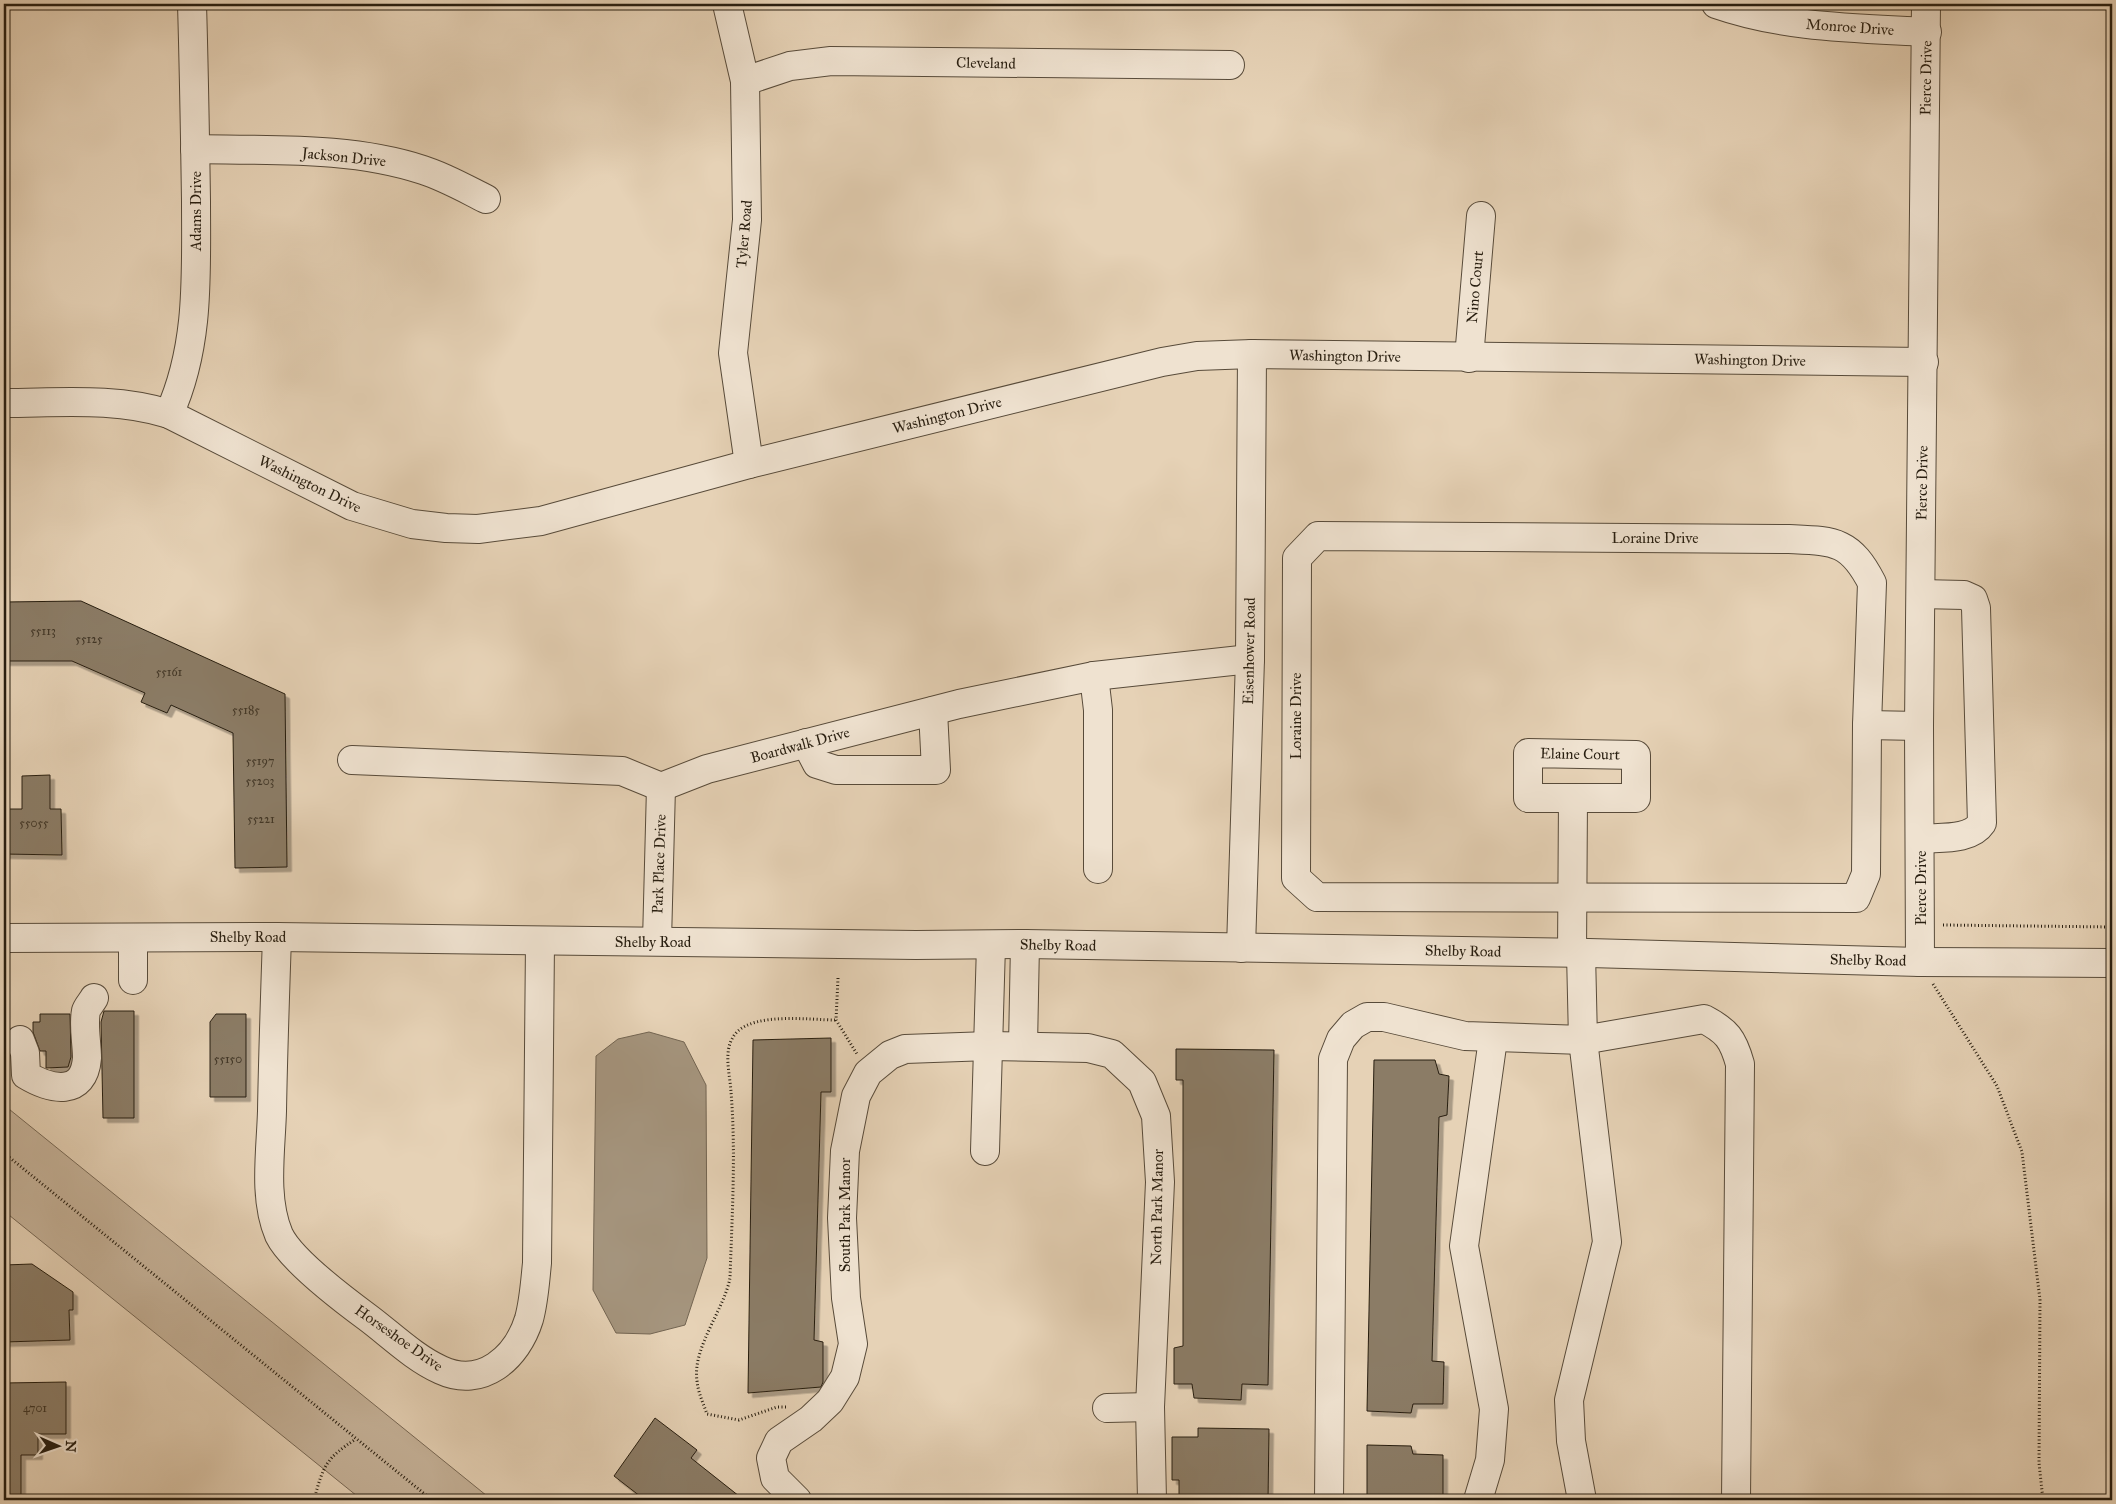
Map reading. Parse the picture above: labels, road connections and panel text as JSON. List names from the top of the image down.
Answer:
{
  "streets": {
    "street": [
      "Monroe Drive",
      "Cleveland",
      "Pierce Drive",
      "Jackson Drive",
      "Adams Drive",
      "Tyler Road",
      "Nino Court",
      "Washington Drive",
      "Loraine Drive",
      "Eisenhower Road",
      "Boardwalk Drive",
      "Park Place Drive",
      "Shelby Road",
      "North Park Manor",
      "South Park Manor",
      "Horseshoe Drive"
    ]
  },
  "crossings": [
    ["Monroe Drive", "Pierce Drive"],
    ["Cleveland", "Tyler Road"],
    ["Pierce Drive", "Washington Drive"],
    ["Pierce Drive", "Shelby Road"],
    ["Jackson Drive", "Adams Drive"],
    ["Adams Drive", "Washington Drive"],
    ["Tyler Road", "Washington Drive"],
    ["Nino Court", "Washington Drive"],
    ["Washington Drive", "Eisenhower Road"],
    ["Eisenhower Road", "Boardwalk Drive"],
    ["Eisenhower Road", "Shelby Road"],
    ["Boardwalk Drive", "Park Place Drive"],
    ["Park Place Drive", "Shelby Road"],
    ["Shelby Road", "Horseshoe Drive"],
    ["North Park Manor", "South Park Manor"]
  ],
  "house_numbers": [
    "55113",
    "55125",
    "55161",
    "55185",
    "55197",
    "55203",
    "55221",
    "55055",
    "55150",
    "4701"
  ],
  "north": "right"
}
